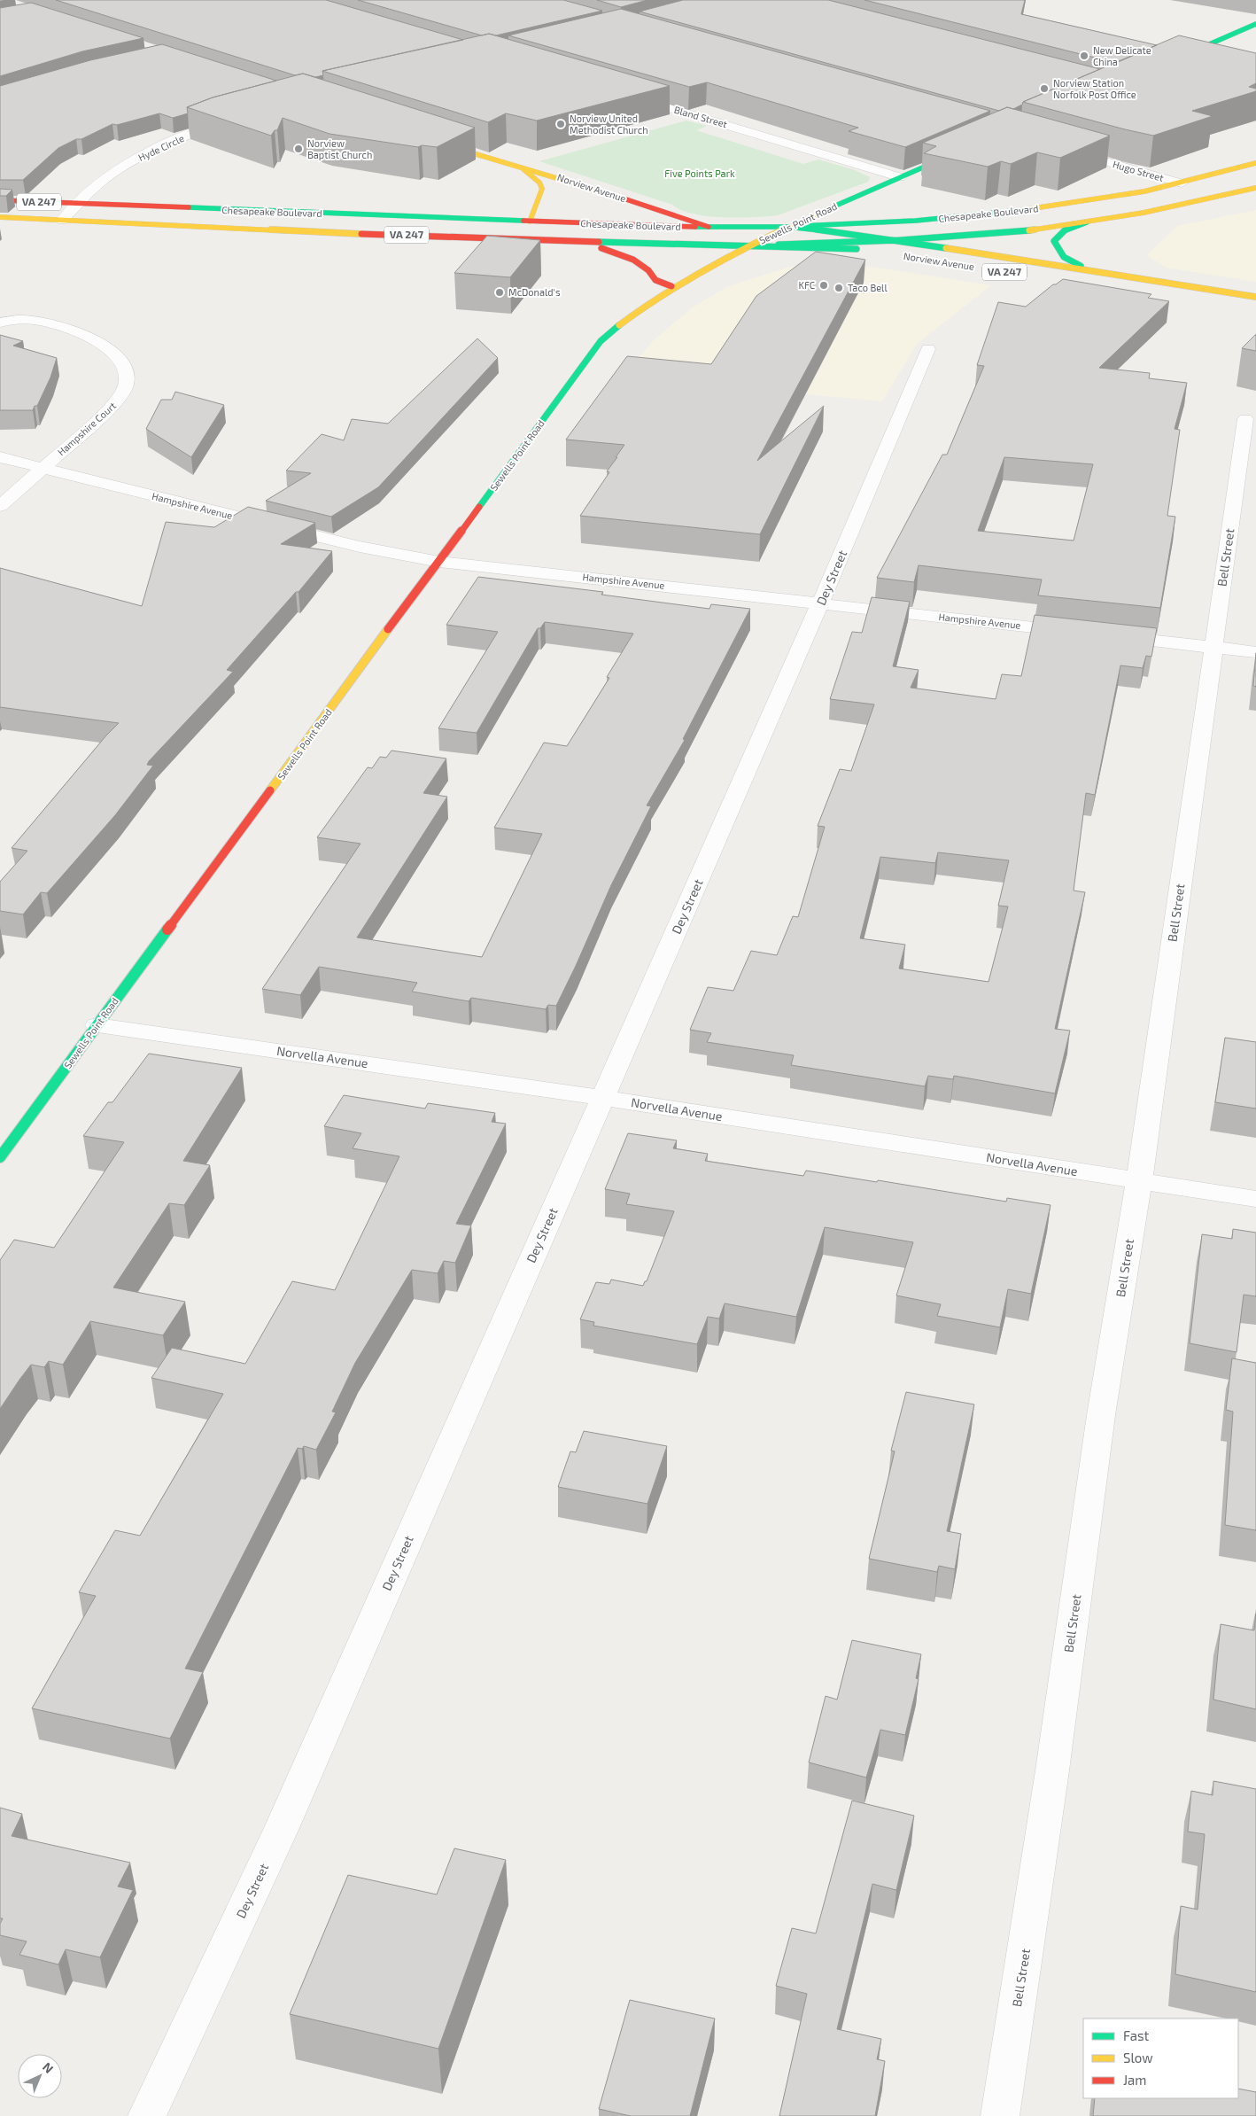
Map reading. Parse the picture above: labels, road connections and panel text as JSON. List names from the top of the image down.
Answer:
{
  "streets": {
    "main road": [
      "Norview Avenue",
      "VA 247",
      "Chesapeake Boulevard",
      "Sewells Point Road"
    ],
    "street": [
      "Bland Street",
      "Hyde Circle",
      "Hugo Street",
      "Hampshire Court",
      "Hampshire Avenue",
      "Bell Street",
      "Dey Street",
      "Norvella Avenue"
    ]
  },
  "crossings": [
    ["Bland Street", "Sewells Point Road"],
    ["Hyde Circle", "Chesapeake Boulevard"],
    ["Hugo Street", "Chesapeake Boulevard"],
    ["Norview Avenue", "Chesapeake Boulevard"],
    ["Norview Avenue", "Sewells Point Road"],
    ["VA 247", "Chesapeake Boulevard"],
    ["VA 247", "Sewells Point Road"],
    ["Chesapeake Boulevard", "Sewells Point Road"],
    ["Sewells Point Road", "Hampshire Avenue"],
    ["Sewells Point Road", "Norvella Avenue"],
    ["Hampshire Court", "Hampshire Avenue"],
    ["Hampshire Avenue", "Dey Street"],
    ["Bell Street", "Norvella Avenue"],
    ["Dey Street", "Norvella Avenue"]
  ],
  "parks": ["Five Points Park"],
  "places": [
    "New Delicate China",
    "Norview Station Norfolk Post Office",
    "Norview United Methodist Church",
    "Norview Baptist Church",
    "KFC",
    "Taco Bell",
    "McDonald's"
  ],
  "legend": ["Fast", "Slow", "Jam"],
  "north": "top right"
}
